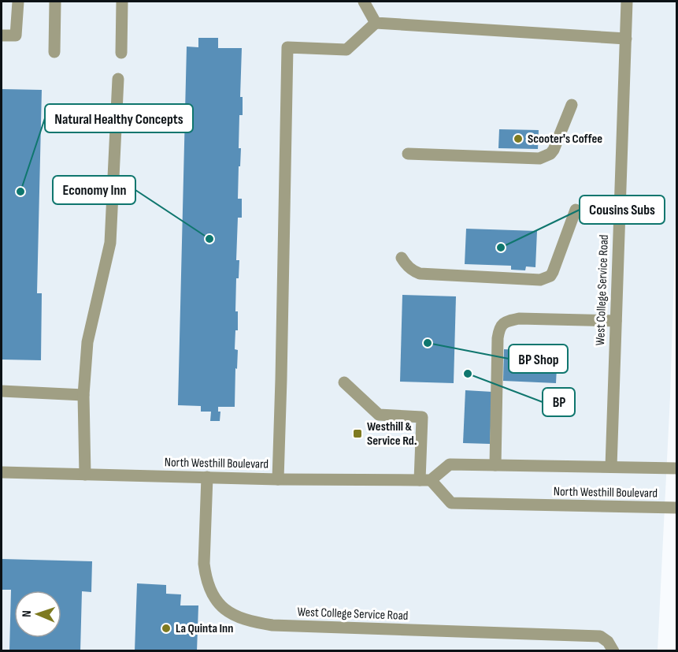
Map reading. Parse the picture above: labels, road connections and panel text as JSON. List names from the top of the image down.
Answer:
{
  "streets": {
    "street": ["West College Service Road", "North Westhill Boulevard"]
  },
  "crossings": [
    ["West College Service Road", "North Westhill Boulevard"]
  ],
  "places": {
    "other": [
      "Scooter's Coffee",
      "Natural Healthy Concepts",
      "Economy Inn",
      "Cousins Subs",
      "BP Shop",
      "BP",
      "La Quinta Inn"
    ],
    "transit": ["Westhill & Service Rd."]
  },
  "north": "left"
}
